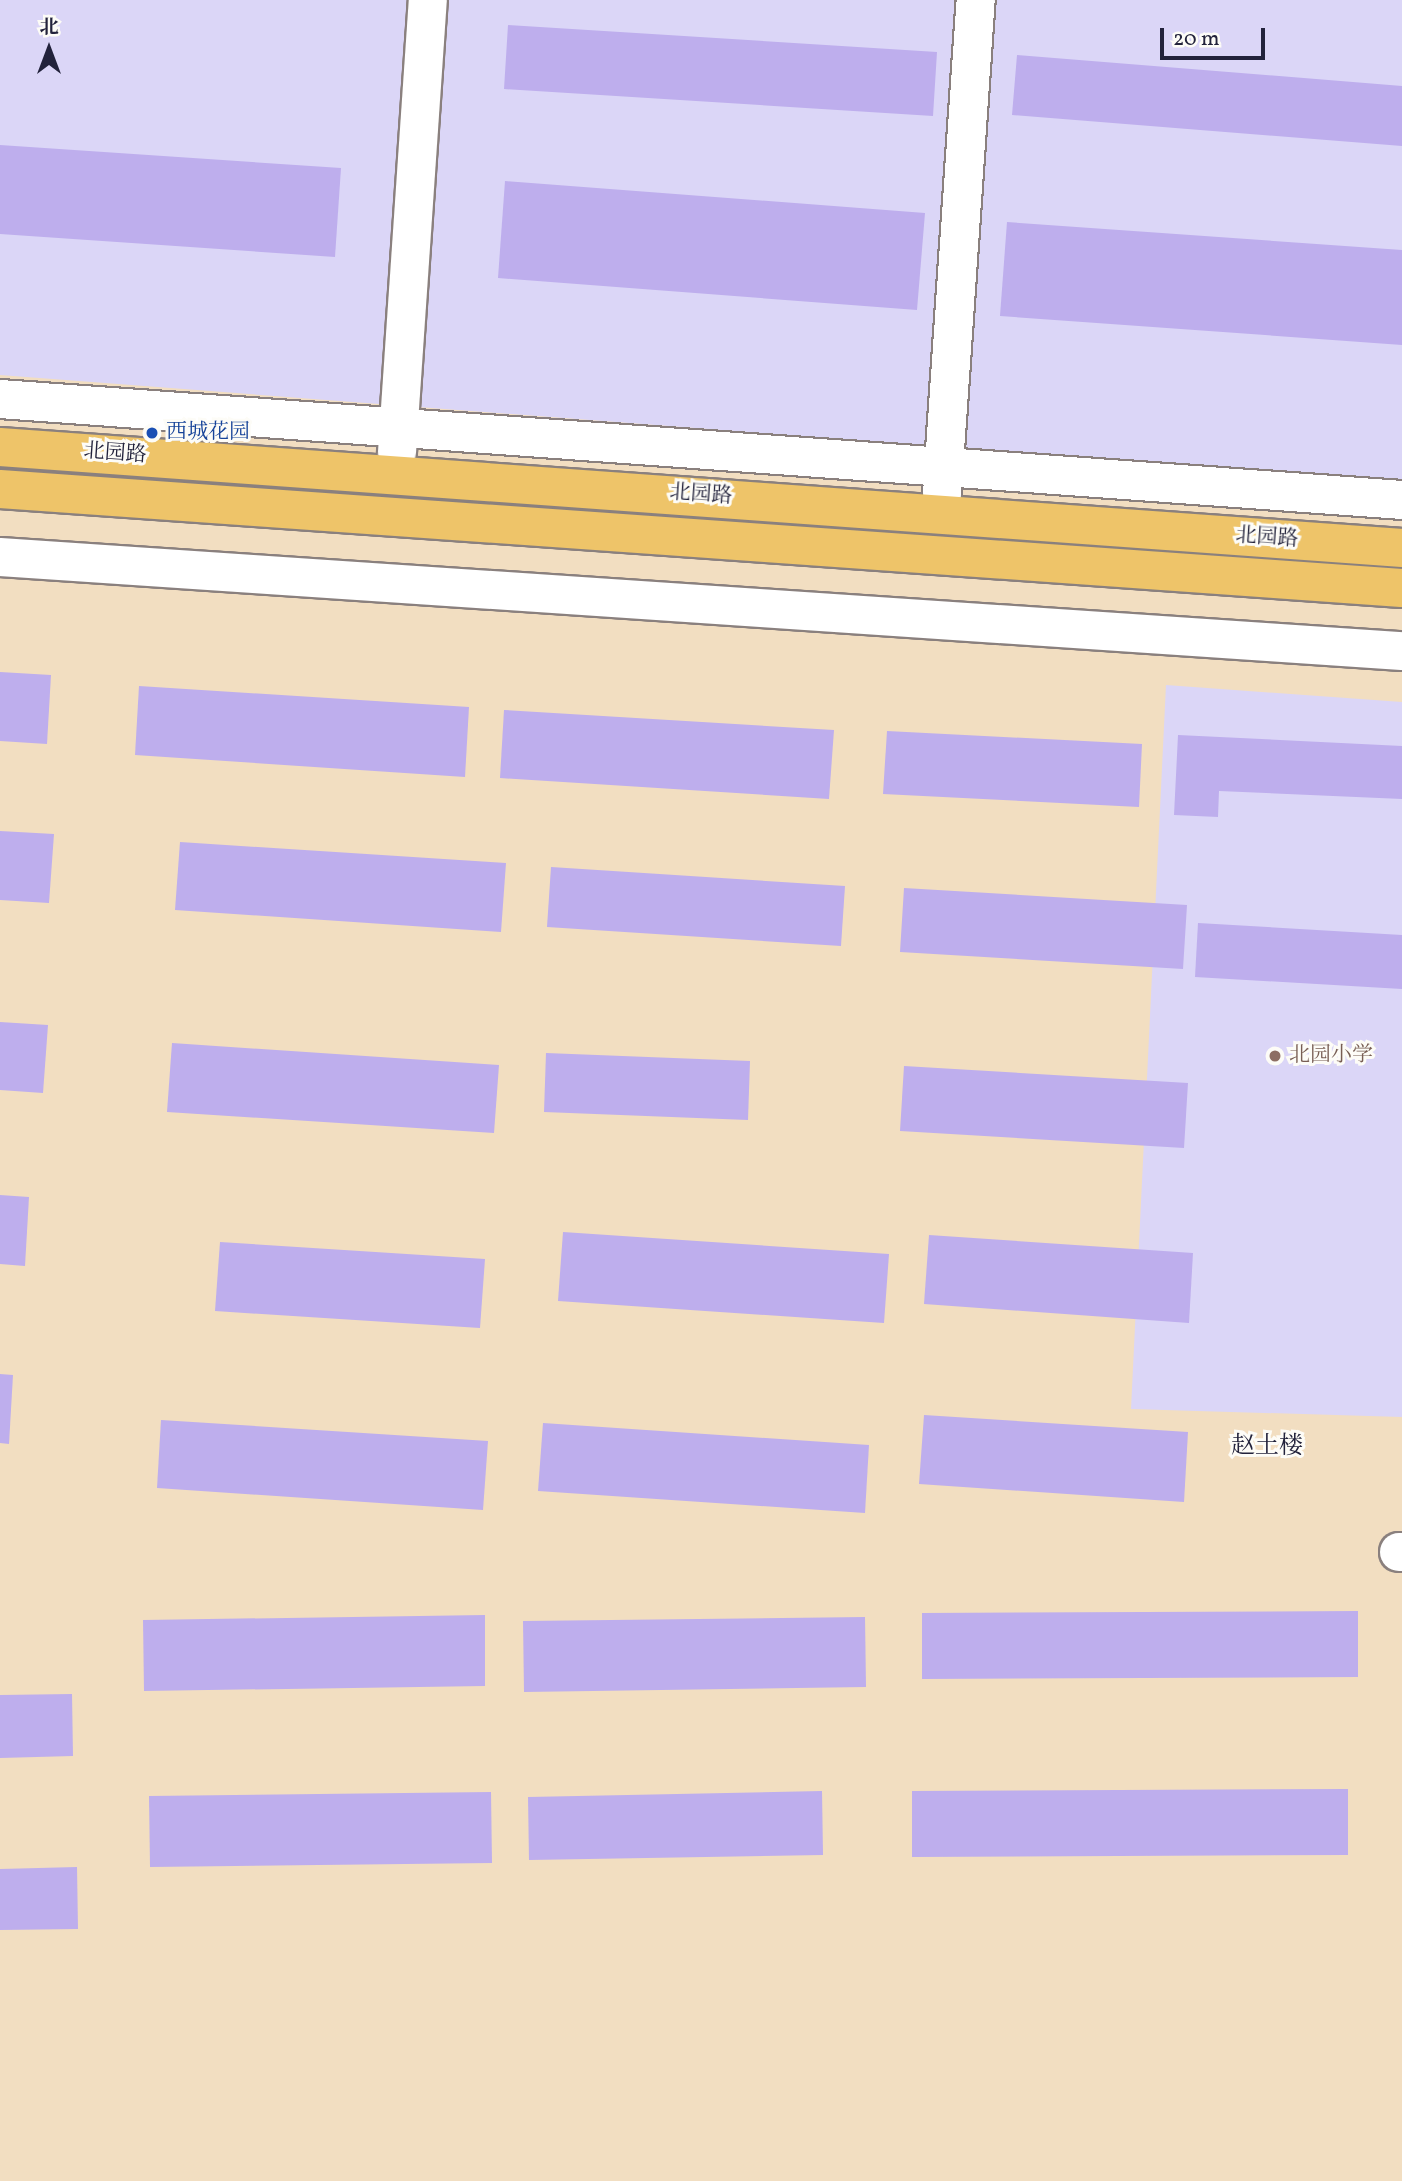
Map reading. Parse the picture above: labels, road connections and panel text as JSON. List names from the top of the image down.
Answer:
{
  "streets": {
    "main road": ["北园路"]
  },
  "districts": ["赵土楼"],
  "places": ["西城花园", "北园小学"],
  "scale_bar": "20 m",
  "north": "top"
}
